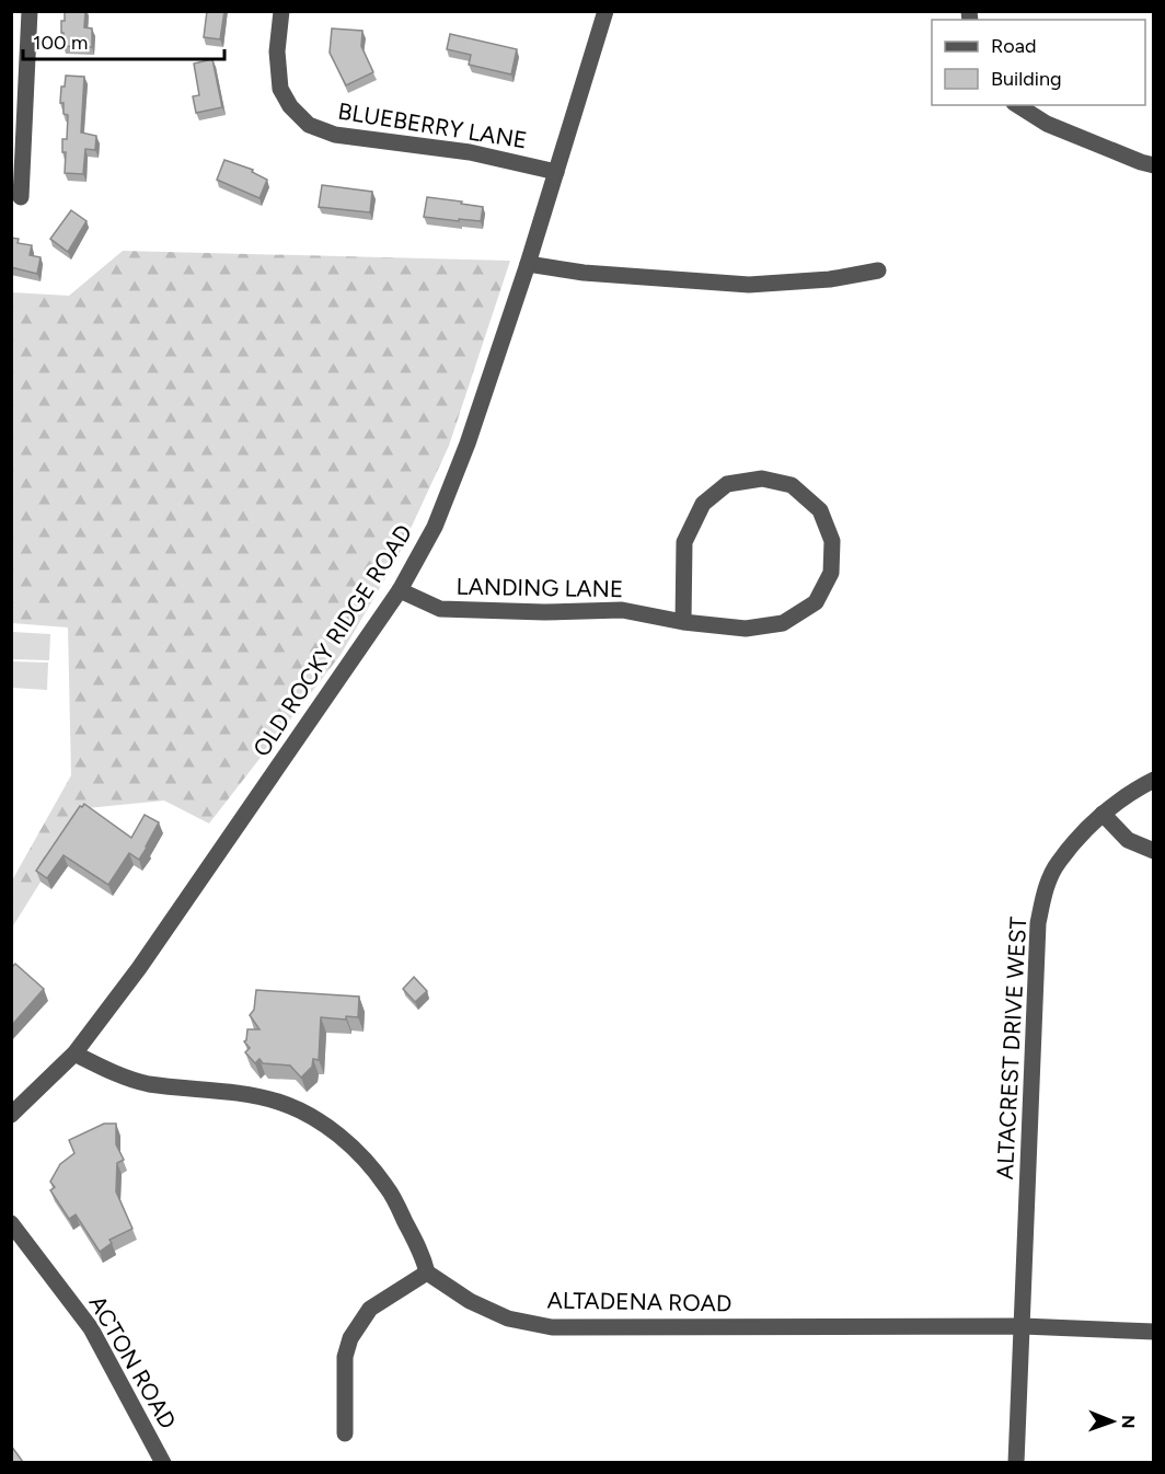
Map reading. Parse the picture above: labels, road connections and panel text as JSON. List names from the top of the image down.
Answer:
{
  "streets": {
    "street": [
      "BLUEBERRY LANE",
      "LANDING LANE",
      "OLD ROCKY RIDGE ROAD",
      "ALTACREST DRIVE WEST",
      "ALTADENA ROAD",
      "ACTON ROAD"
    ]
  },
  "crossings": [
    ["BLUEBERRY LANE", "OLD ROCKY RIDGE ROAD"],
    ["LANDING LANE", "OLD ROCKY RIDGE ROAD"],
    ["ALTACREST DRIVE WEST", "ALTADENA ROAD"]
  ],
  "legend": ["Road", "Building"],
  "scale_bar": "100 m",
  "north": "right"
}
